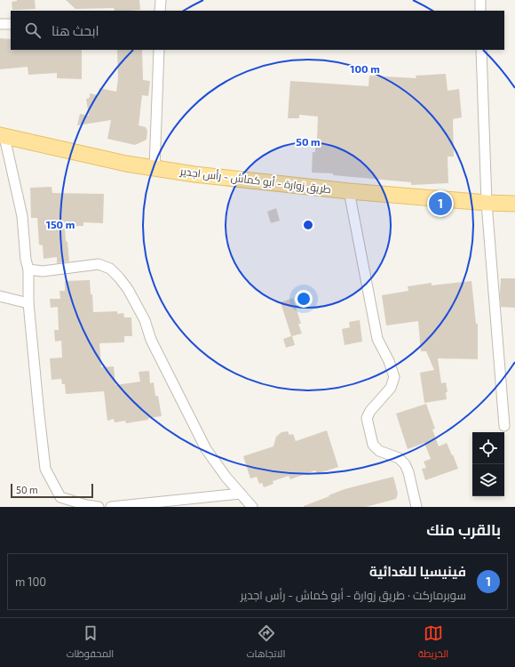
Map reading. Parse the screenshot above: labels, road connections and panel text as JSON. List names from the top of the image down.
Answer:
{
  "streets": {
    "main road": ["طريق زوارة - أبو كماش - رأس اجدير"]
  },
  "scale_bar": "50 m",
  "page": {
    "search": "ابحث هنا",
    "pins": "1",
    "scale": "50 m",
    "heading": "بالقرب منك",
    "list": [
      {
        "mark": "1",
        "name": "فينيسيا للغدائية",
        "note": "سوبرماركت · طريق زوارة - أبو كماش - رأس اجدير",
        "value": "100 m"
      }
    ],
    "nav": ["الخريطة", "الاتجاهات", "المحفوظات"]
  },
  "rings": ["100 m", "50 m", "150 m"]
}
